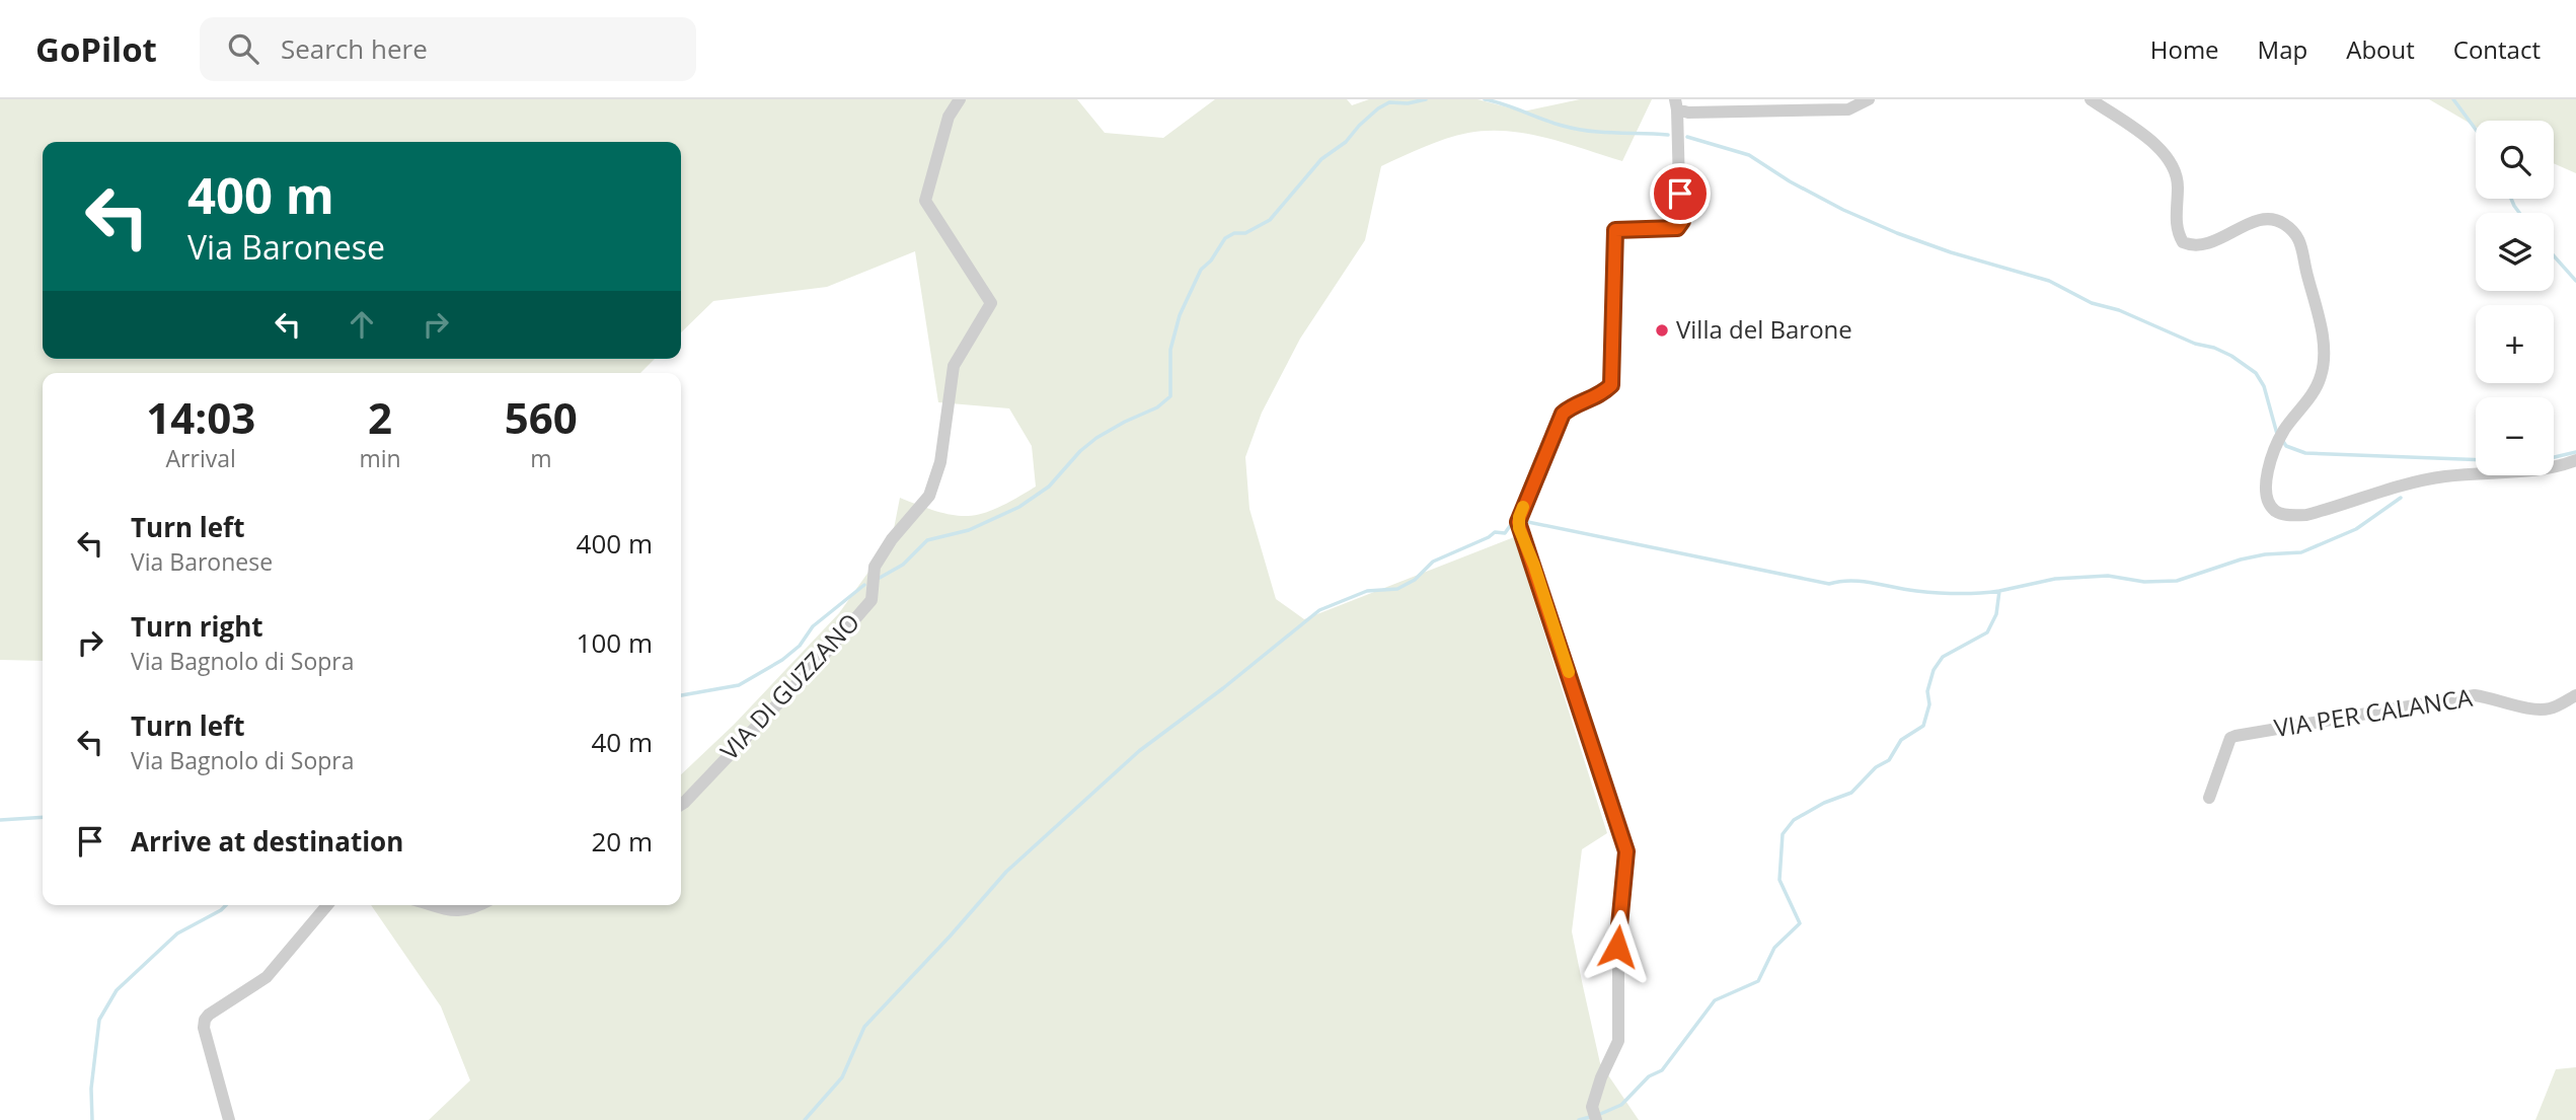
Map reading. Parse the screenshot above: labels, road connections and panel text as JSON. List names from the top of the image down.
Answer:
{
  "streets": {
    "street": ["VIA DI GUZZANO", "VIA PER CALANCA"]
  },
  "places": ["Villa del Barone"],
  "page": {
    "header": "GoPilot",
    "search": "Search here",
    "nav": [
      "Home",
      "Map",
      "About",
      "Contact"
    ],
    "map_buttons": ["+", "−"],
    "turn": ["400 m", "Via Baronese"],
    "eta": [
      "14:03",
      "Arrival",
      "2",
      "min",
      "560",
      "m"
    ],
    "list": [
      {
        "name": "Turn left",
        "note": "Via Baronese",
        "value": "400 m"
      },
      {
        "name": "Turn right",
        "note": "Via Bagnolo di Sopra",
        "value": "100 m"
      },
      {
        "name": "Turn left",
        "note": "Via Bagnolo di Sopra",
        "value": "40 m"
      },
      {
        "name": "Arrive at destination",
        "value": "20 m"
      }
    ]
  }
}
